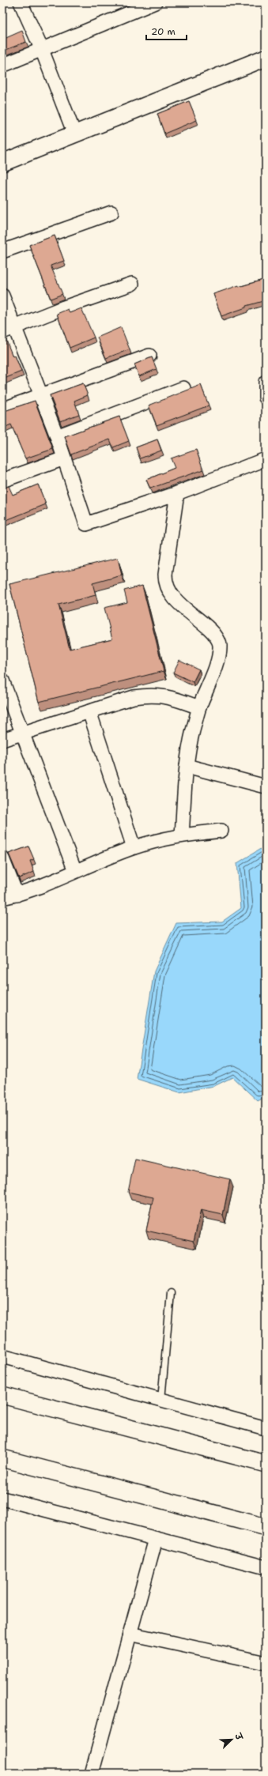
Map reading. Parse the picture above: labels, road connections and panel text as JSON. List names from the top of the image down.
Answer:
{
  "scale_bar": "20 m",
  "north": "top right"
}
